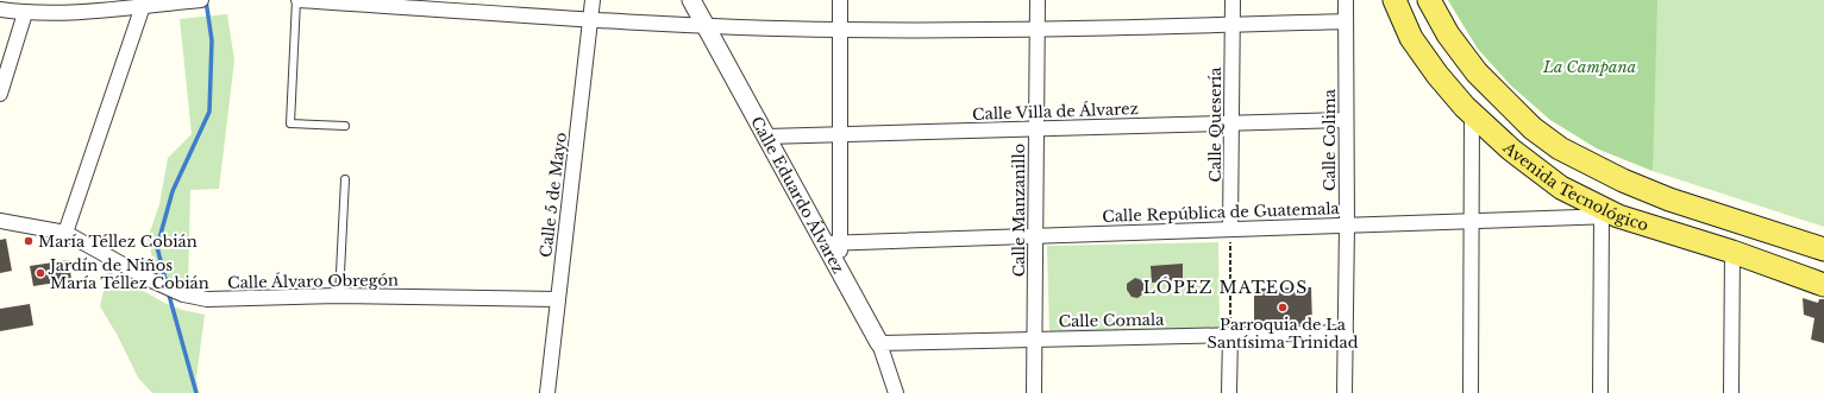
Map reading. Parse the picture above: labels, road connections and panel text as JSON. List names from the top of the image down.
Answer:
{
  "streets": {
    "main road": ["Avenida Tecnológico"],
    "street": [
      "Calle Villa de Álvarez",
      "Calle Quesería",
      "Calle Colima",
      "Calle 5 de Mayo",
      "Calle Eduardo Álvarez",
      "Calle Manzanillo",
      "Calle República de Guatemala",
      "Calle Álvaro Obregón",
      "Calle Comala"
    ]
  },
  "crossings": [
    ["Calle Villa de Álvarez", "Calle Quesería"],
    ["Calle Villa de Álvarez", "Calle Colima"],
    ["Calle Villa de Álvarez", "Calle Eduardo Álvarez"],
    ["Calle Villa de Álvarez", "Calle Manzanillo"],
    ["Calle Quesería", "Calle República de Guatemala"],
    ["Calle Colima", "Calle República de Guatemala"],
    ["Calle Colima", "Calle Comala"],
    ["Avenida Tecnológico", "Calle República de Guatemala"],
    ["Calle 5 de Mayo", "Calle Álvaro Obregón"],
    ["Calle Eduardo Álvarez", "Calle República de Guatemala"],
    ["Calle Eduardo Álvarez", "Calle Comala"],
    ["Calle Manzanillo", "Calle República de Guatemala"],
    ["Calle Manzanillo", "Calle Comala"]
  ],
  "districts": ["LÓPEZ MATEOS"],
  "parks": ["La Campana"],
  "places": ["María Téllez Cobián", "Jardín de Niños María Téllez Cobián", "Parroquia de La Santísima Trinidad"]
}
